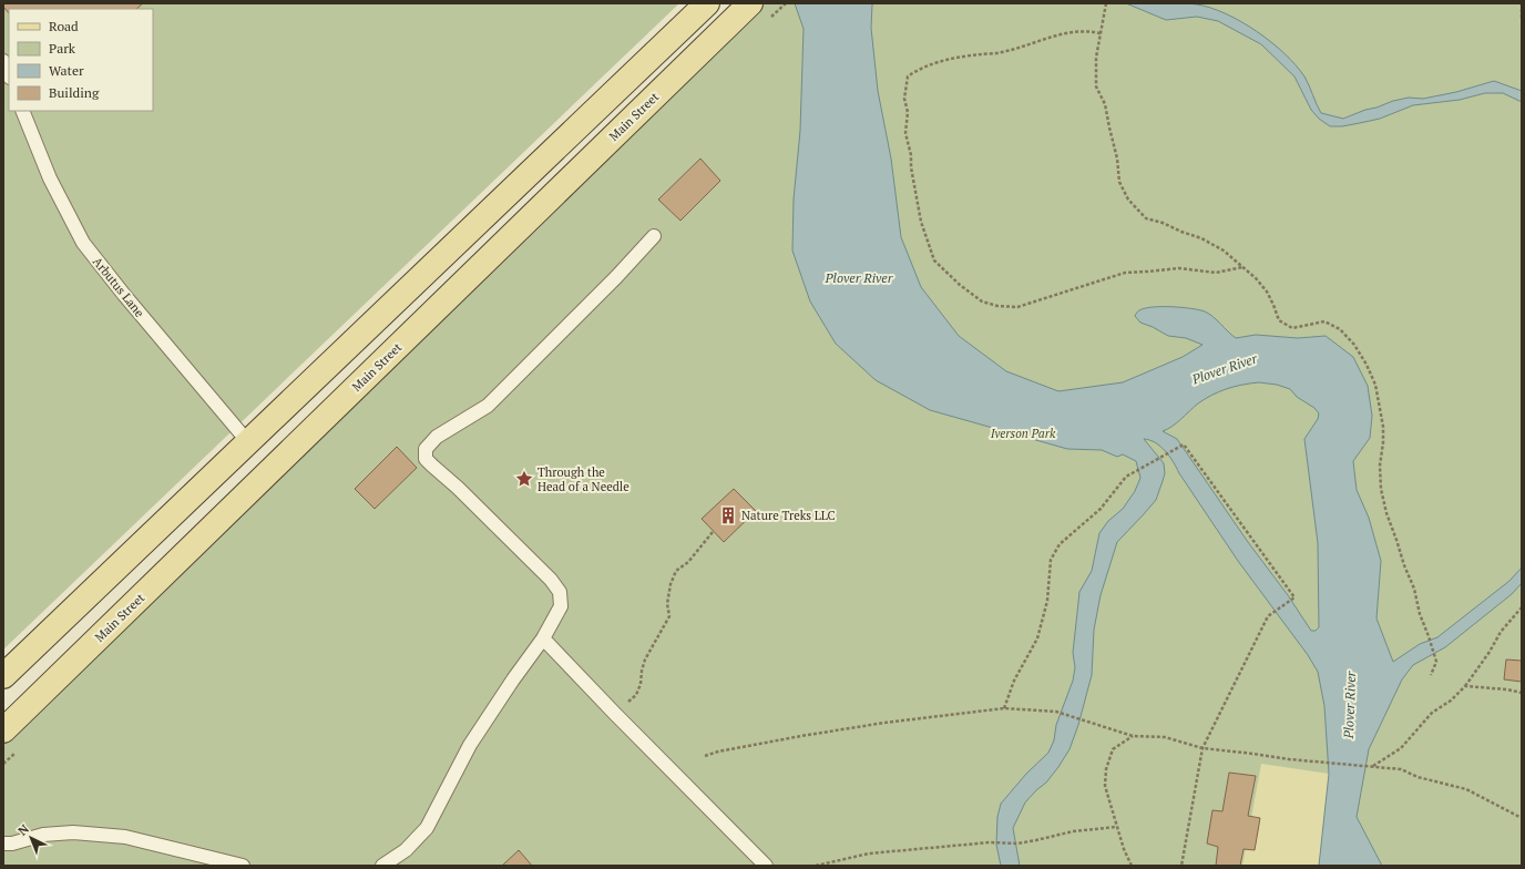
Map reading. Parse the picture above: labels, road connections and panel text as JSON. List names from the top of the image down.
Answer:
{
  "streets": {
    "main road": ["Main Street"],
    "lane": ["Arbutus Lane"]
  },
  "water": ["Plover River"],
  "parks": ["Iverson Park"],
  "places": {
    "place": ["Through the Head of a Needle"],
    "building": ["Nature Treks LLC"]
  },
  "legend": [
    "Road",
    "Park",
    "Water",
    "Building"
  ],
  "north": "top left"
}
